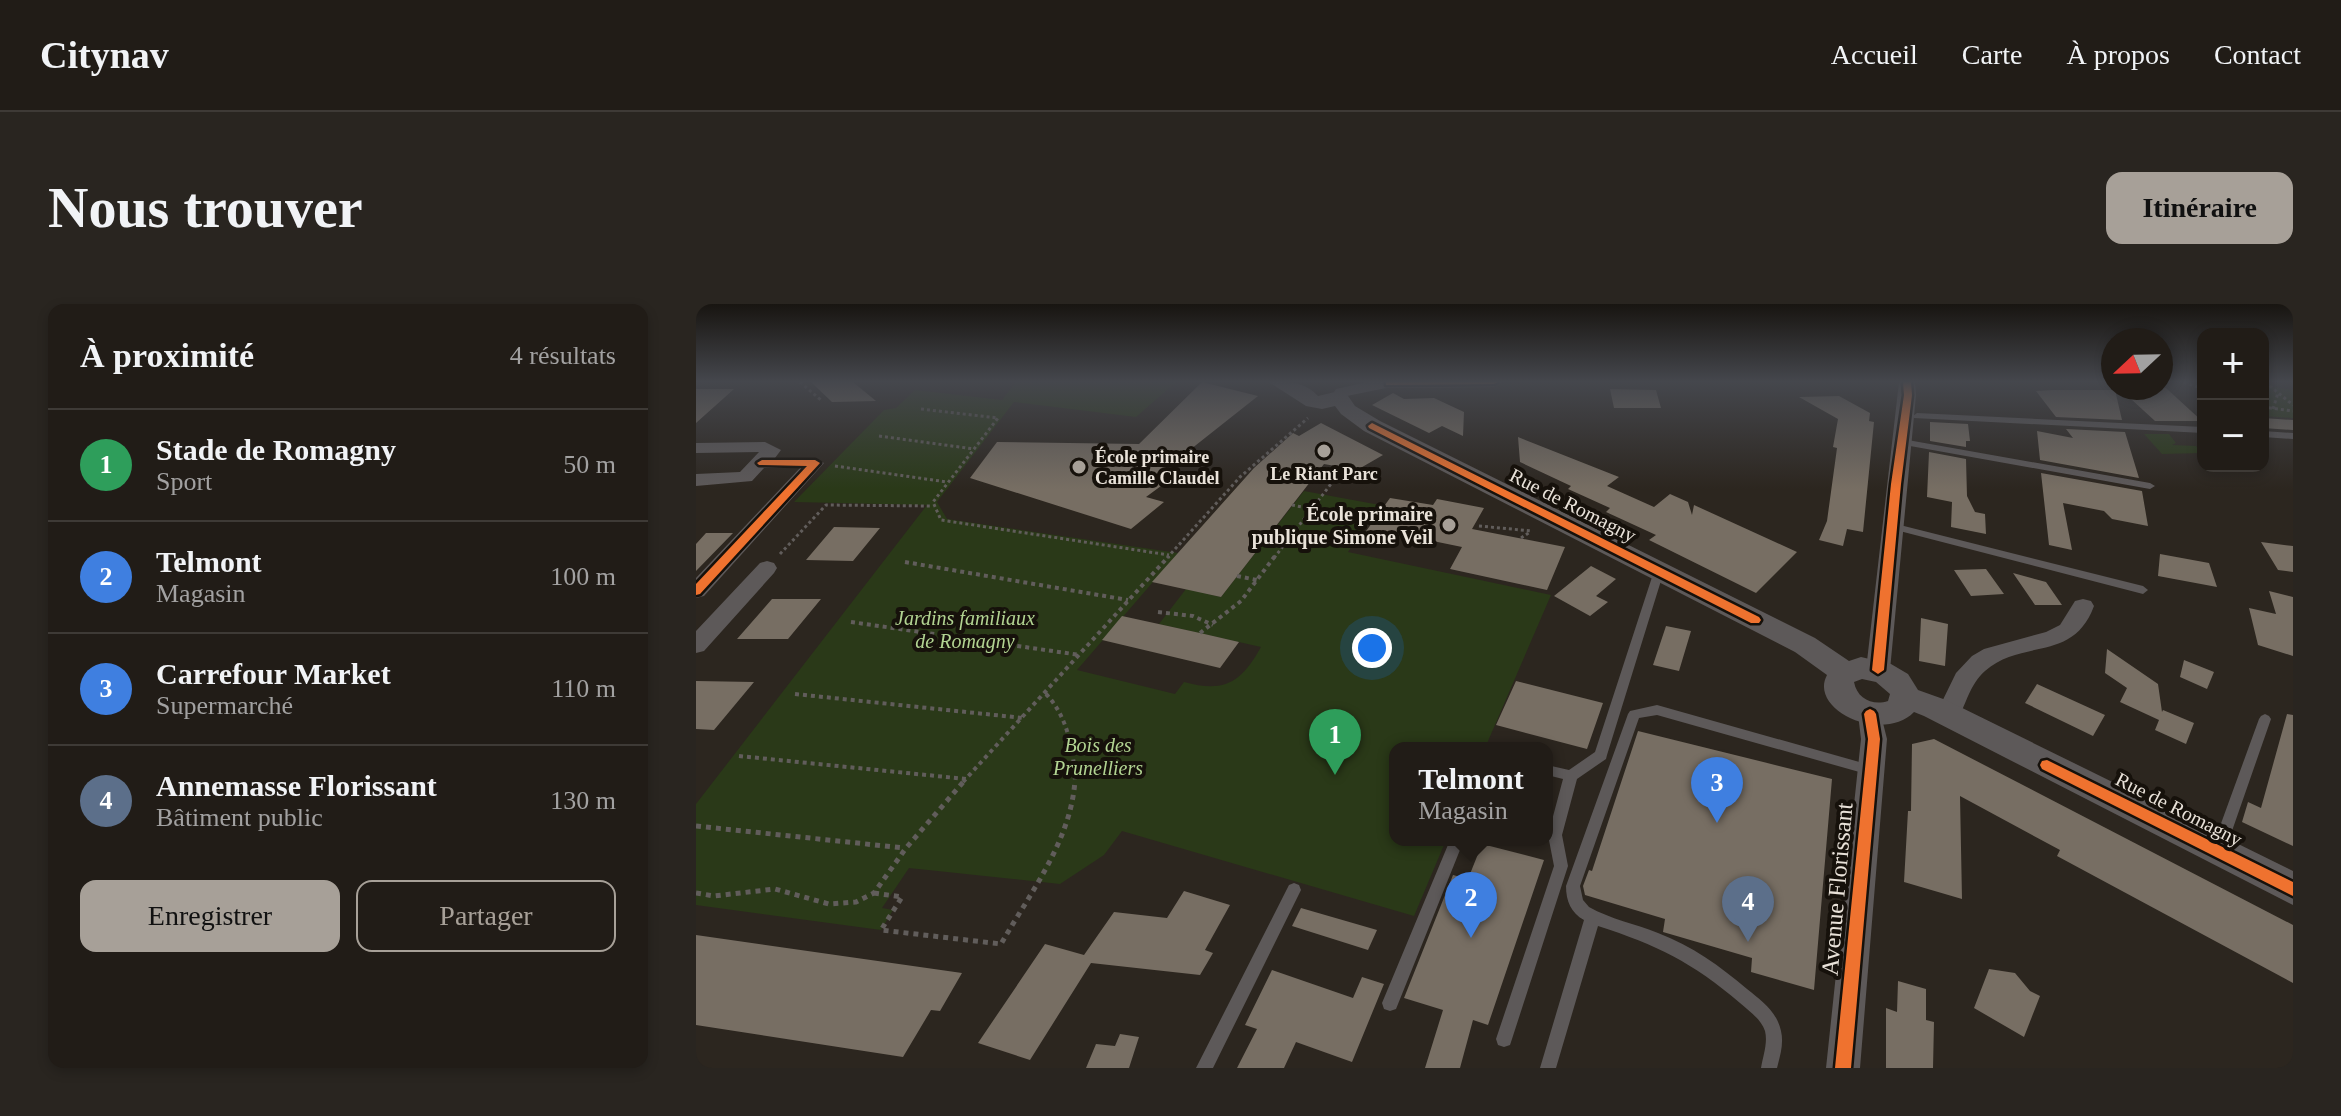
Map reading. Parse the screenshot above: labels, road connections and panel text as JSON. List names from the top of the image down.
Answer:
{
  "streets": {
    "street": ["Rue de Romagny", "Avenue Florissant"]
  },
  "crossings": [
    ["Rue de Romagny", "Avenue Florissant"]
  ],
  "parks": ["Jardins familiaux de Romagny", "Bois des Prunelliers"],
  "places": ["Le Riant Parc", "École primaire Camille Claudel", "École primaire publique Simone Veil"],
  "north": "left",
  "page": {
    "header": "Citynav",
    "nav": [
      "Accueil",
      "Carte",
      "À propos",
      "Contact"
    ],
    "buttons": [
      "Itinéraire",
      ["Enregistrer", "Partager"]
    ],
    "title": "Nous trouver",
    "heading": ["À proximité", "4 résultats"],
    "map_buttons": ["+", "−"],
    "list": [
      {
        "mark": "1",
        "name": "Stade de Romagny",
        "note": "Sport",
        "value": "50 m"
      },
      {
        "mark": "2",
        "name": "Telmont",
        "note": "Magasin",
        "value": "100 m"
      },
      {
        "mark": "3",
        "name": "Carrefour Market",
        "note": "Supermarché",
        "value": "110 m"
      },
      {
        "mark": "4",
        "name": "Annemasse Florissant",
        "note": "Bâtiment public",
        "value": "130 m"
      }
    ],
    "pins": [
      "1",
      "3",
      "2",
      "4"
    ],
    "popup": ["Telmont", "Magasin"]
  }
}
